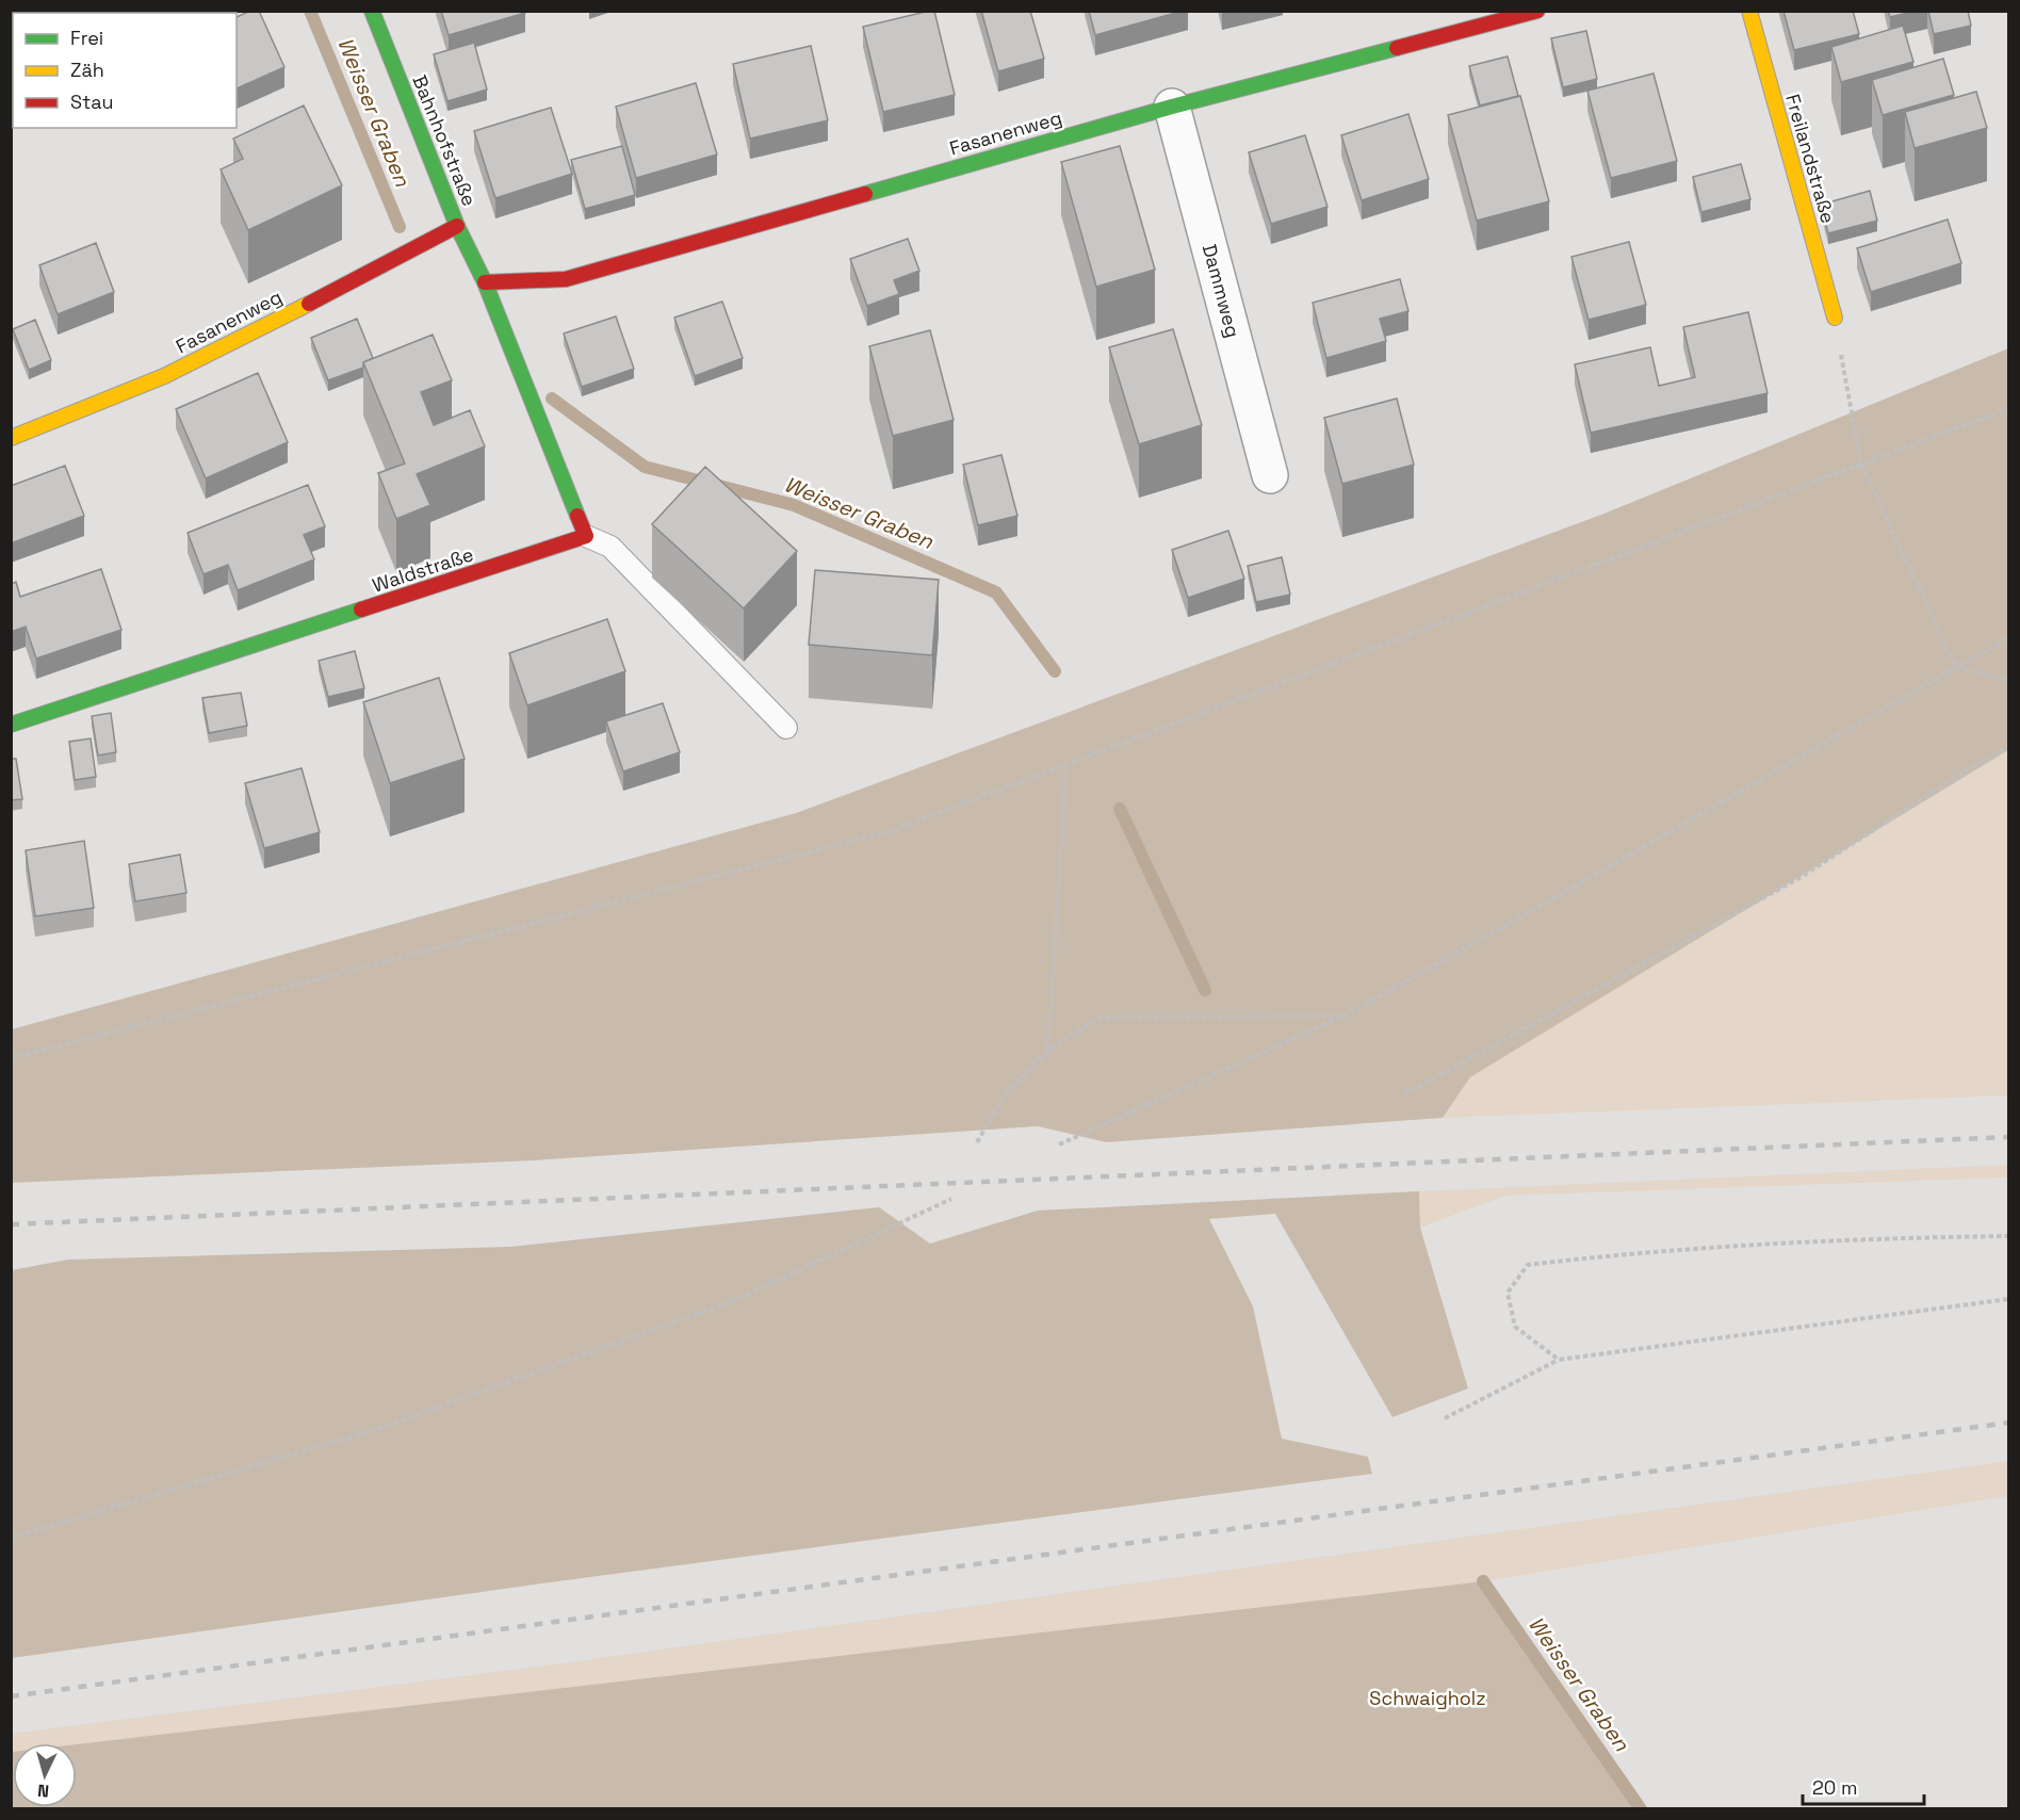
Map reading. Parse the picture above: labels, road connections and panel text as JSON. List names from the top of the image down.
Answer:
{
  "streets": {
    "street": [
      "Fasanenweg",
      "Bahnhofstraße",
      "Freilandstraße",
      "Dammweg",
      "Waldstraße"
    ]
  },
  "crossings": [
    ["Fasanenweg", "Bahnhofstraße"],
    ["Fasanenweg", "Dammweg"]
  ],
  "water": ["Weisser Graben"],
  "parks": ["Schwaigholz"],
  "legend": ["Frei", "Zäh", "Stau"],
  "scale_bar": "20 m",
  "north": "bottom"
}
